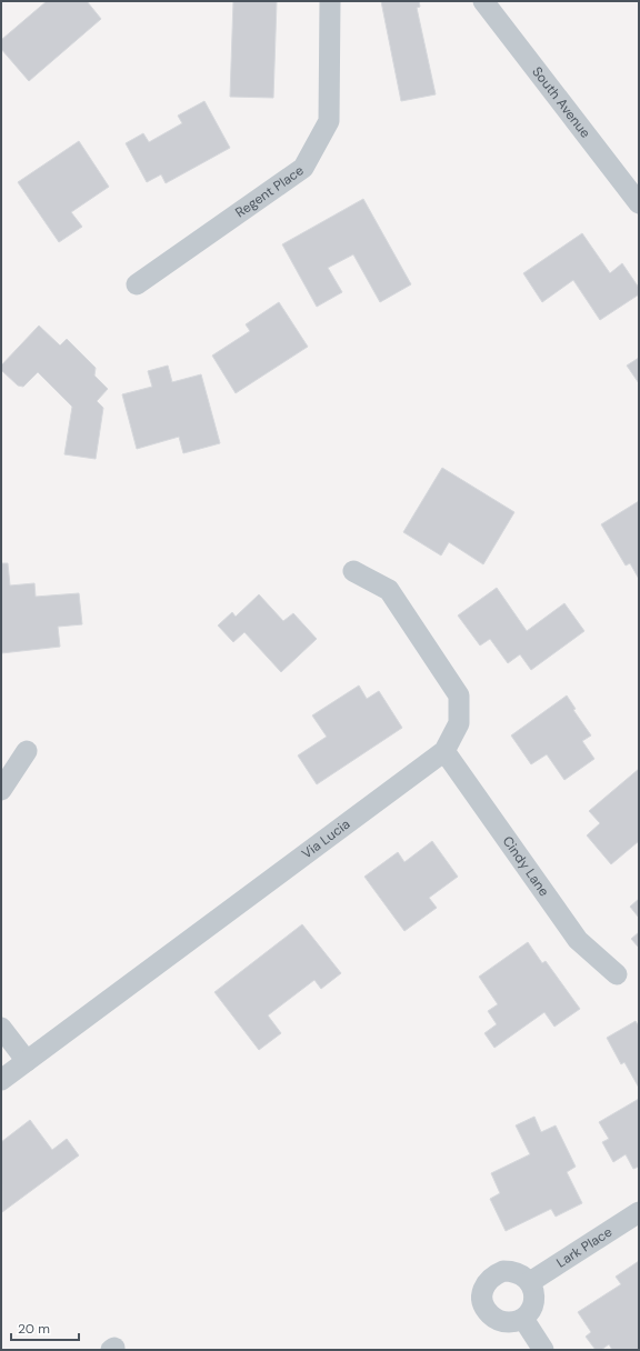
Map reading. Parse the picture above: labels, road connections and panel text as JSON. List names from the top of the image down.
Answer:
{
  "streets": {
    "street": [
      "South Avenue",
      "Regent Place",
      "Via Lucia",
      "Cindy Lane",
      "Lark Place"
    ]
  },
  "crossings": [
    ["Via Lucia", "Cindy Lane"]
  ],
  "scale_bar": "20 m"
}
